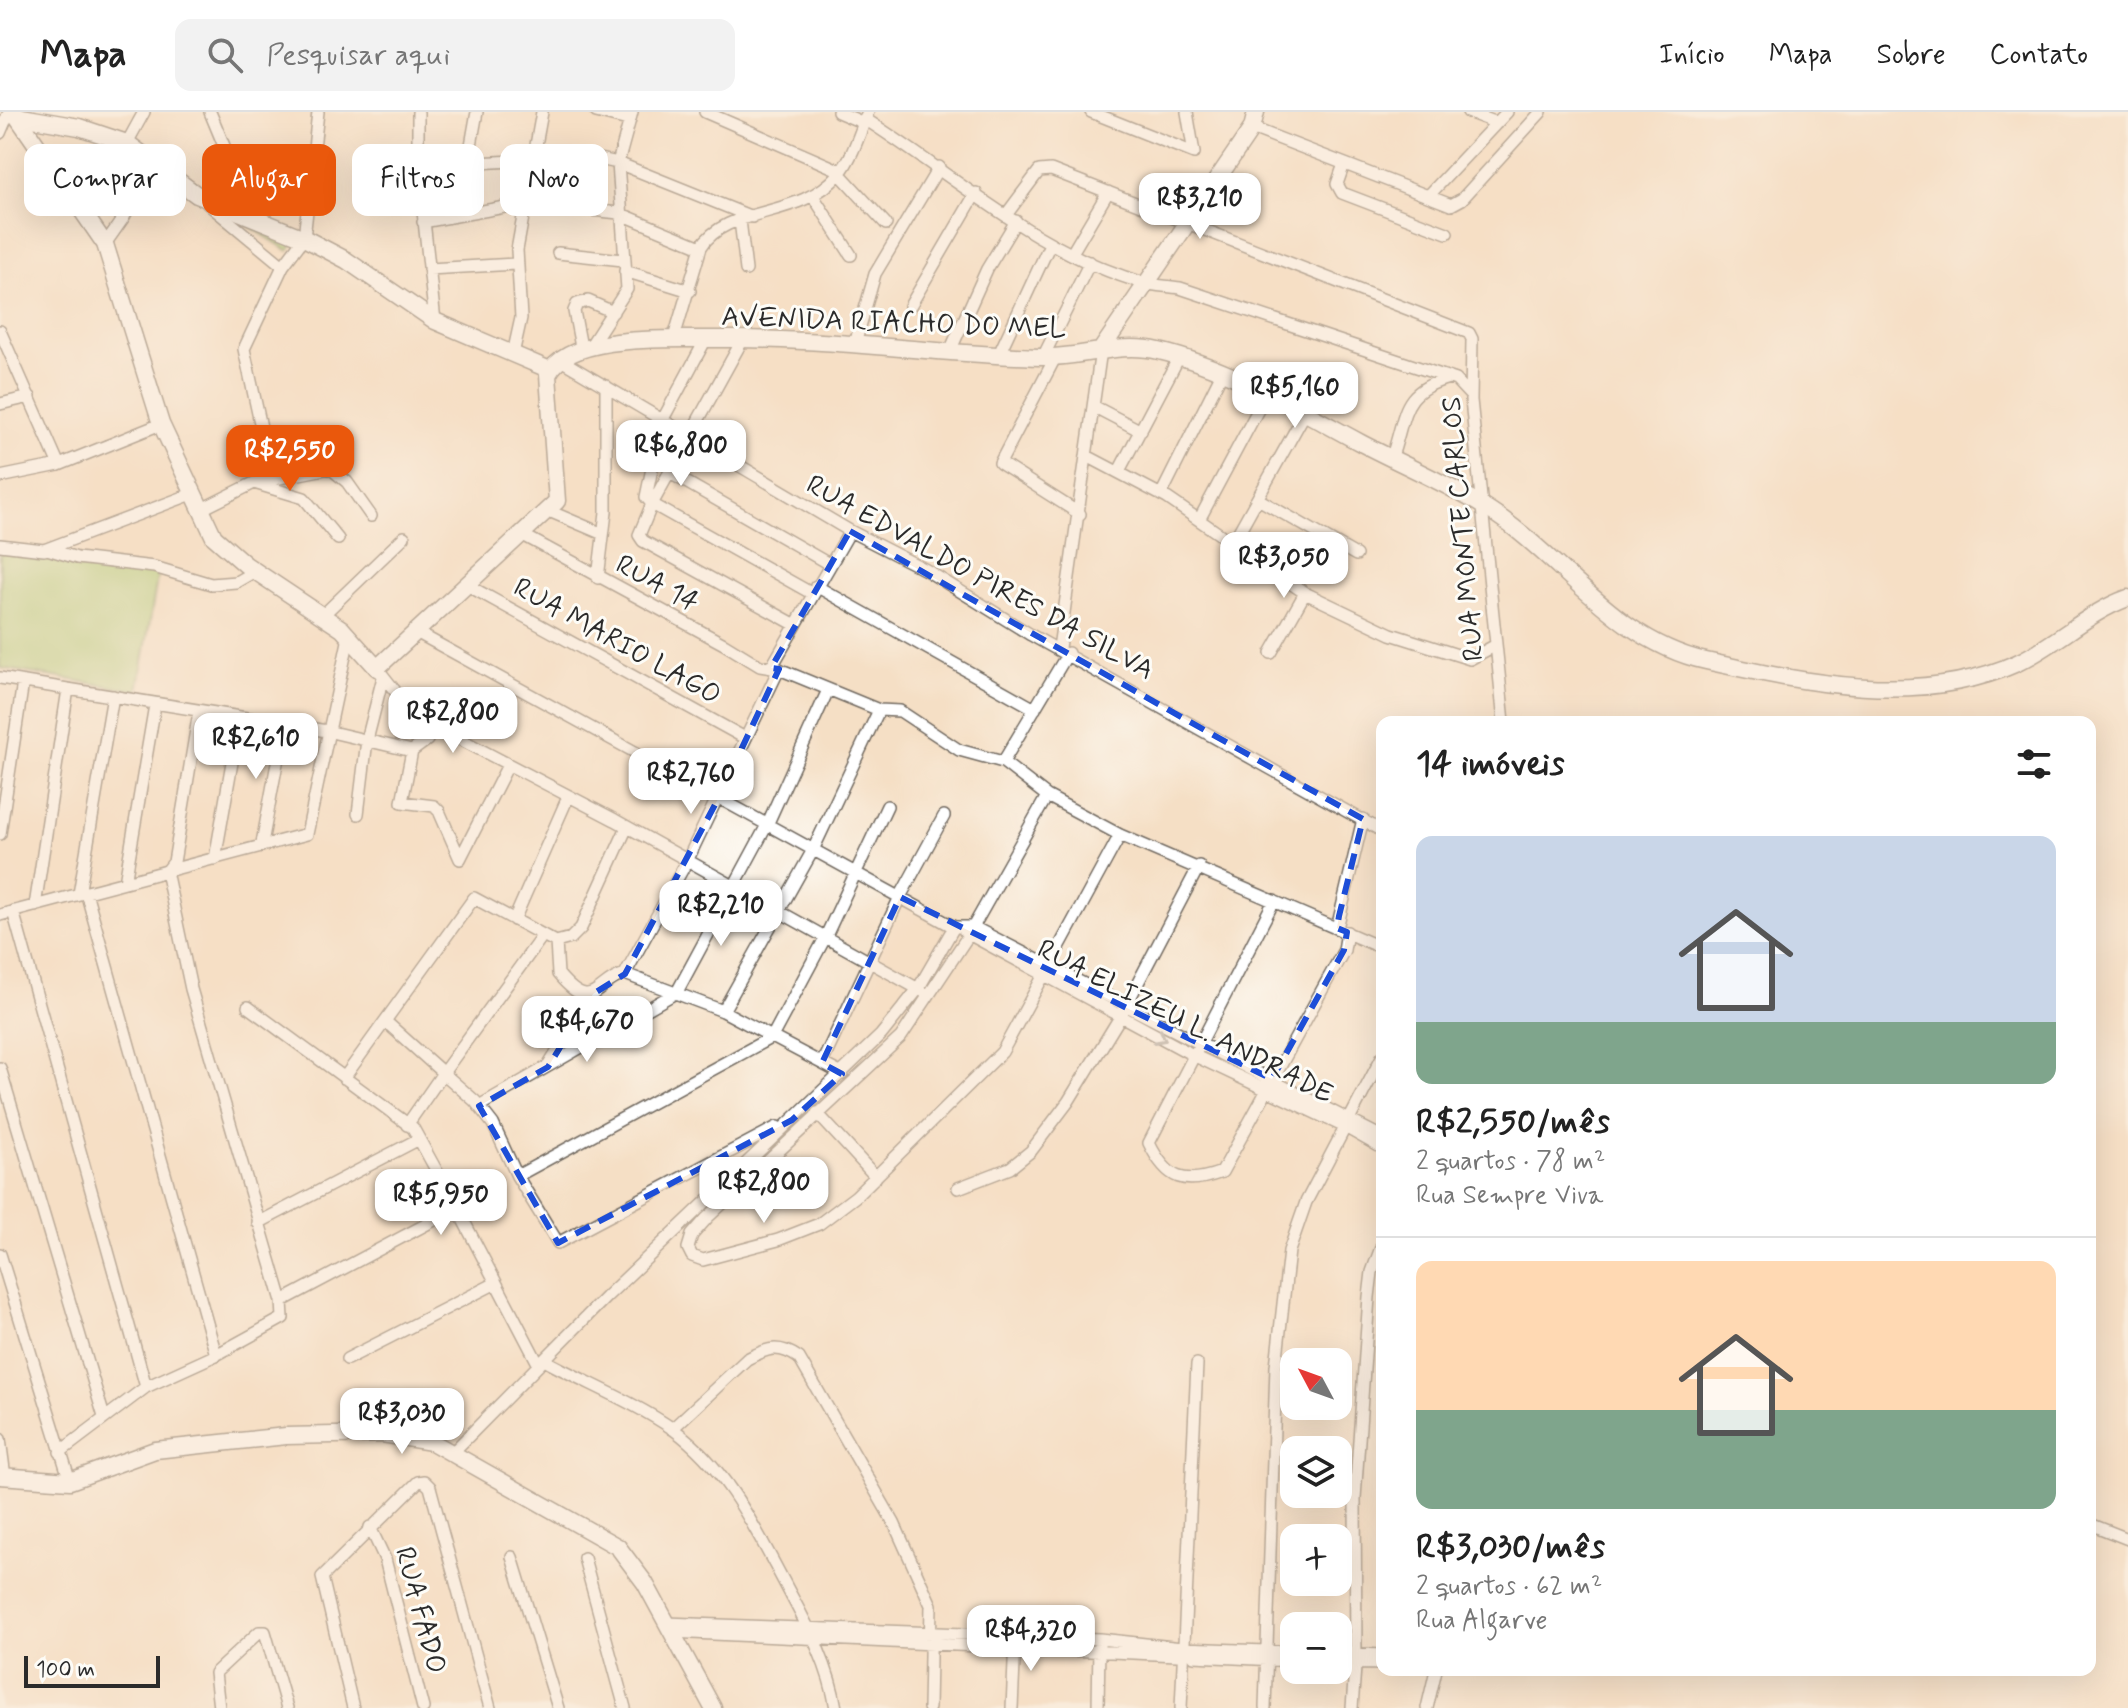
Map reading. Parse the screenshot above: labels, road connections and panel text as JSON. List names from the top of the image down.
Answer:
{
  "streets": {
    "street": [
      "AVENIDA RIACHO DO MEL",
      "RUA MONTE CARLOS",
      "RUA EDVALDO PIRES DA SILVA",
      "RUA 14",
      "RUA MARIO LAGO",
      "RUA ELIZEU L. ANDRADE",
      "RUA FADO"
    ]
  },
  "crossings": [
    ["AVENIDA RIACHO DO MEL", "RUA MONTE CARLOS"],
    ["AVENIDA RIACHO DO MEL", "RUA EDVALDO PIRES DA SILVA"]
  ],
  "scale_bar": "100 m",
  "north": "top left",
  "page": {
    "header": "Mapa",
    "search": "Pesquisar aqui",
    "nav": [
      "Início",
      "Mapa",
      "Sobre",
      "Contato"
    ],
    "chip": [
      "Comprar",
      "Alugar",
      "Filtros",
      "Novo"
    ],
    "price": [
      "R$3,210",
      "R$5,160",
      "R$6,800",
      "R$2,550",
      "R$3,050",
      "R$2,800",
      "R$2,610",
      "R$2,760",
      "R$2,210",
      "R$4,670",
      "R$2,800",
      "R$5,950",
      "R$3,030",
      "R$4,320"
    ],
    "heading": "14 imóveis",
    "list": [
      {
        "name": "R$2,550/mês",
        "note": "2 quartos · 78 m² · Rua Sempre Viva"
      },
      {
        "name": "R$3,030/mês",
        "note": "2 quartos · 62 m² · Rua Algarve"
      }
    ],
    "map_buttons": ["+", "−"],
    "scale": "100 m"
  }
}
